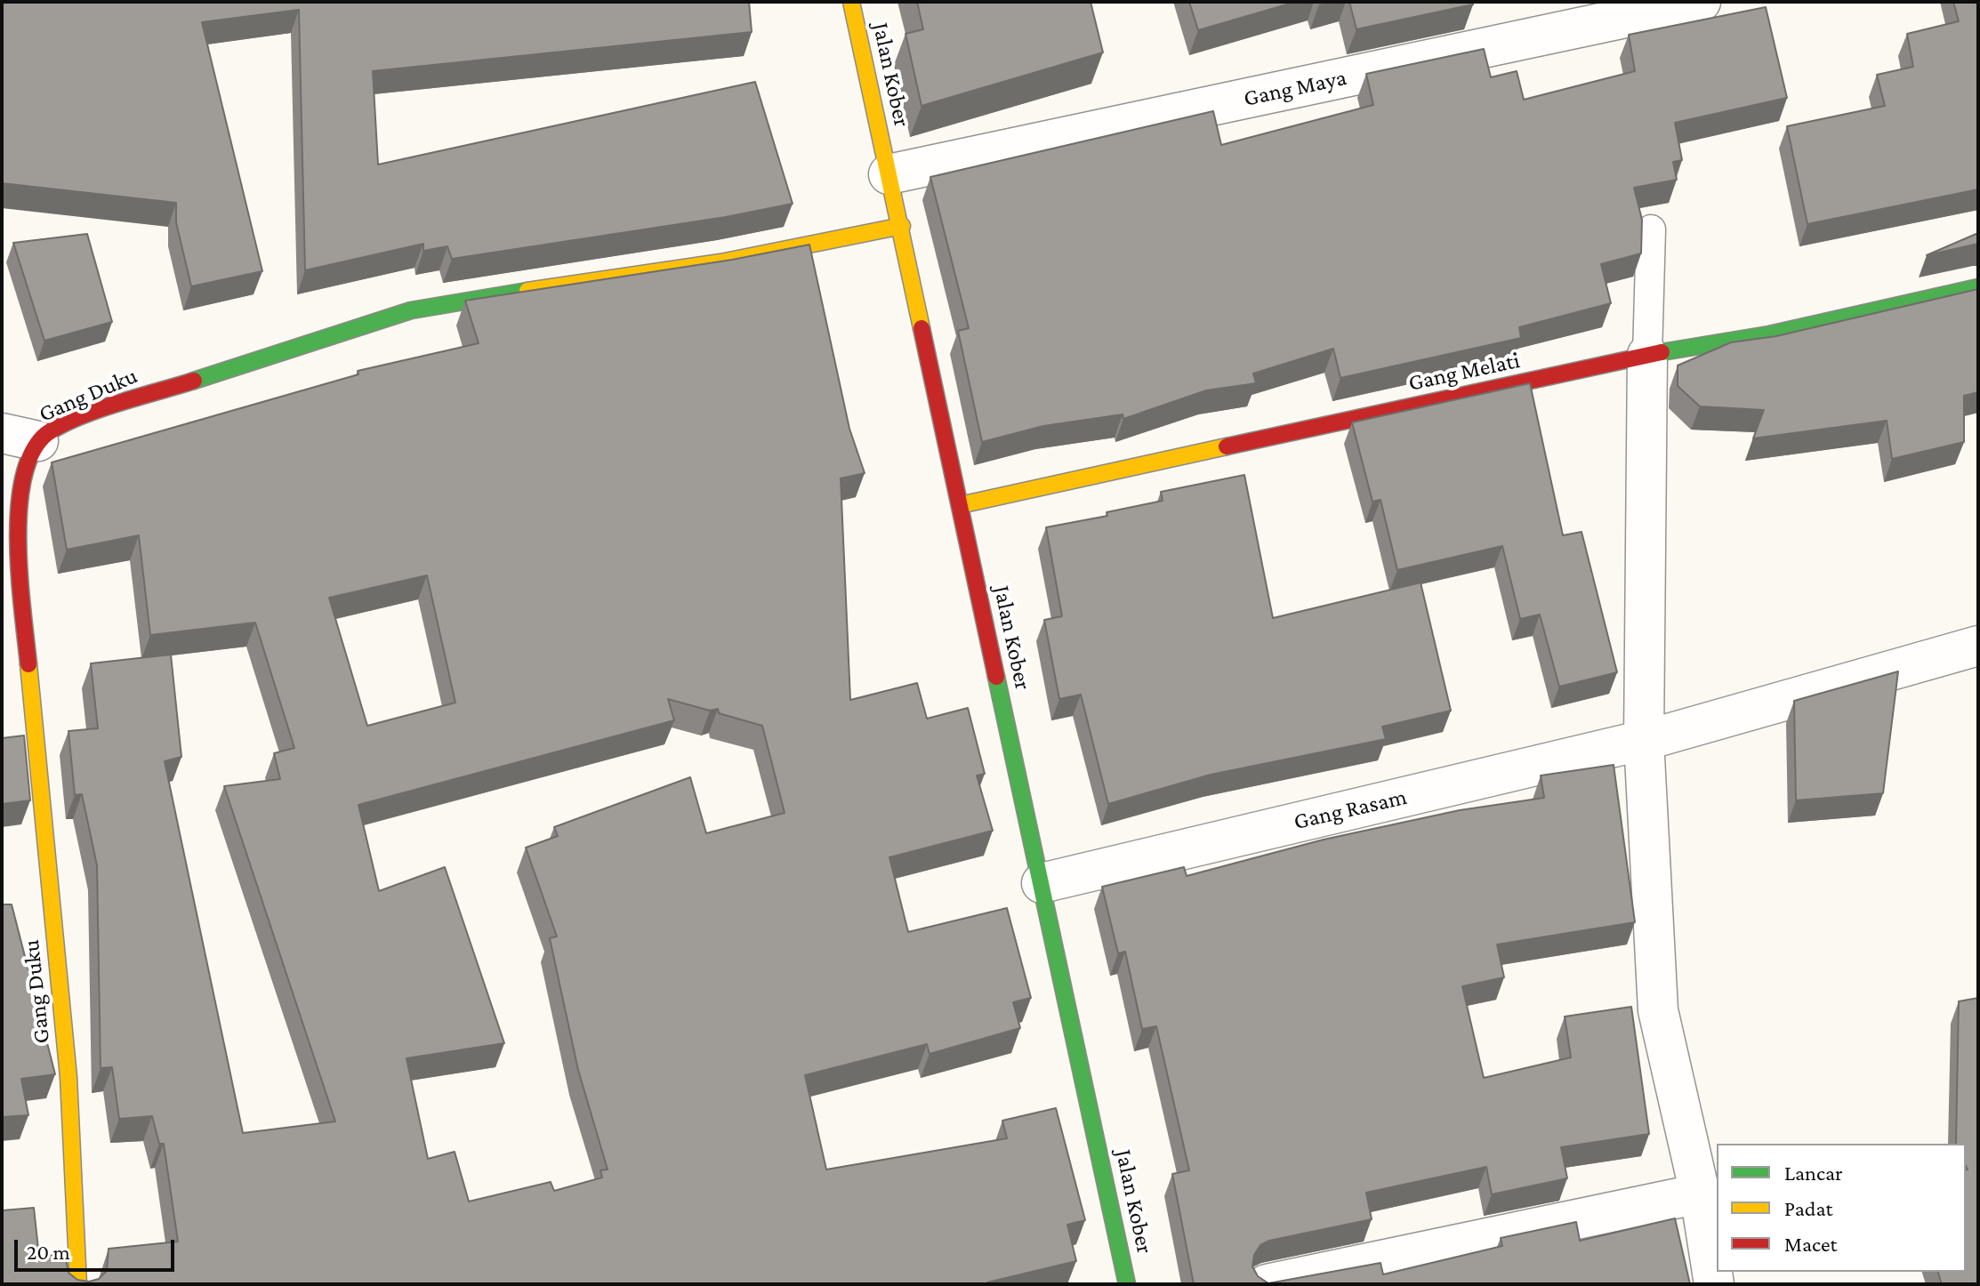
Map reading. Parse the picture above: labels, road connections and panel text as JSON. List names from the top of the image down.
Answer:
{
  "streets": {
    "street": [
      "Jalan Kober",
      "Gang Maya",
      "Gang Melati",
      "Gang Duku",
      "Gang Rasam"
    ]
  },
  "crossings": [
    ["Jalan Kober", "Gang Maya"],
    ["Jalan Kober", "Gang Melati"],
    ["Jalan Kober", "Gang Duku"],
    ["Jalan Kober", "Gang Rasam"]
  ],
  "legend": ["Lancar", "Padat", "Macet"],
  "scale_bar": "20 m"
}
